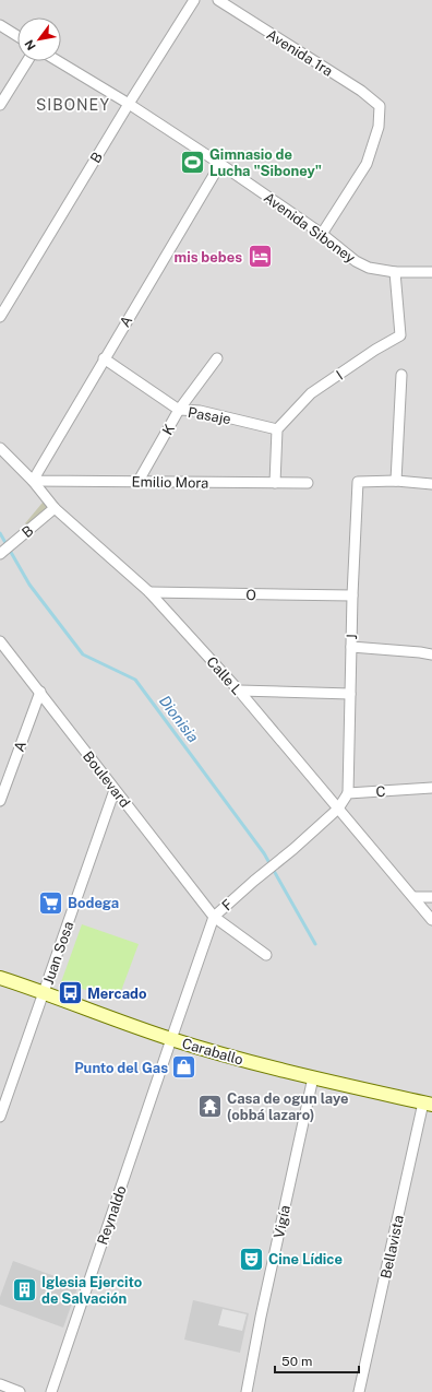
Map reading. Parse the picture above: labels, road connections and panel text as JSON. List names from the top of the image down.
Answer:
{
  "streets": {
    "street": [
      "Avenida 1ra",
      "B",
      "Avenida Siboney",
      "A",
      "I",
      "Pasaje",
      "K",
      "Emilio Mora",
      "O",
      "J",
      "Calle L",
      "Boulevard",
      "C",
      "F",
      "Juan Sosa",
      "Caraballo",
      "Reynaldo",
      "Vigía",
      "Bellavista"
    ]
  },
  "crossings": [
    ["Avenida 1ra", "Avenida Siboney"],
    ["B", "Avenida Siboney"],
    ["B", "Calle L"],
    ["Avenida Siboney", "A"],
    ["Avenida Siboney", "I"],
    ["A", "Pasaje"],
    ["A", "Emilio Mora"],
    ["A", "Calle L"],
    ["A", "Boulevard"],
    ["I", "Pasaje"],
    ["Pasaje", "K"],
    ["K", "Emilio Mora"],
    ["Emilio Mora", "Calle L"],
    ["O", "J"],
    ["O", "Calle L"],
    ["J", "C"],
    ["Calle L", "F"],
    ["Boulevard", "F"],
    ["Boulevard", "Juan Sosa"],
    ["F", "Caraballo"],
    ["F", "Reynaldo"],
    ["Juan Sosa", "Caraballo"],
    ["Caraballo", "Reynaldo"],
    ["Caraballo", "Vigía"],
    ["Caraballo", "Bellavista"]
  ],
  "districts": ["SIBONEY"],
  "water": ["Dionisia"],
  "places": {
    "sports": ["Gimnasio de Lucha \"Siboney\""],
    "hotel": ["mis bebes"],
    "supermarket": ["Bodega"],
    "bus stop": ["Mercado"],
    "shop": ["Punto del Gas"],
    "temple": ["Casa de ogun laye (obbá lazaro)"],
    "theatre": ["Cine Lídice"],
    "building": ["Iglesia Ejercito de Salvación"]
  },
  "scale_bar": "50 m",
  "north": "bottom left"
}
